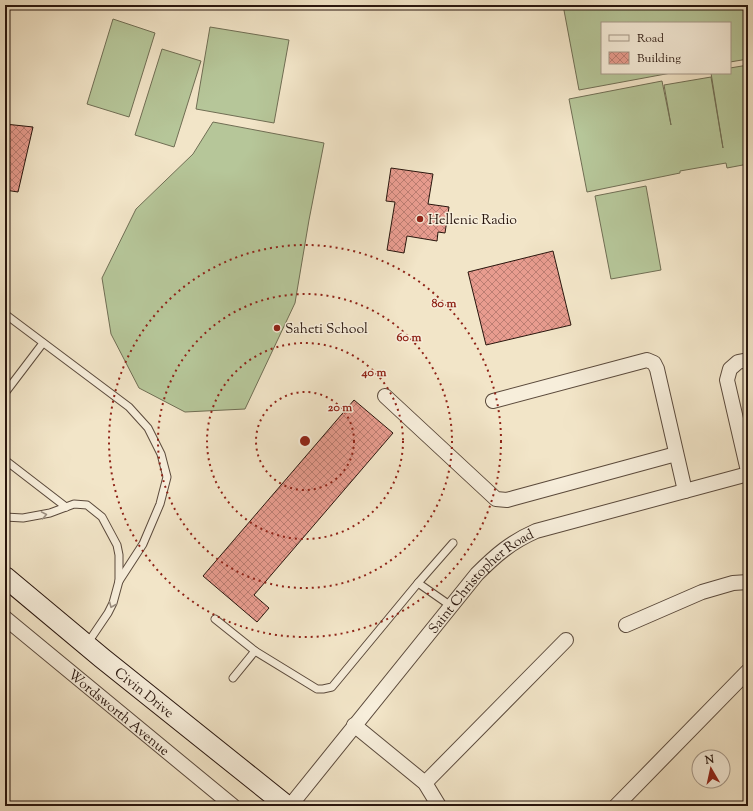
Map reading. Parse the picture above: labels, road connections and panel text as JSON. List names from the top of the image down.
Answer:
{
  "streets": {
    "main road": ["Civin Drive"],
    "street": ["Saint Christopher Road", "Wordsworth Avenue"]
  },
  "places": ["Hellenic Radio", "Saheti School"],
  "legend": ["Road", "Building"],
  "north": "top",
  "rings": [
    "80 m",
    "60 m",
    "40 m",
    "20 m"
  ]
}
